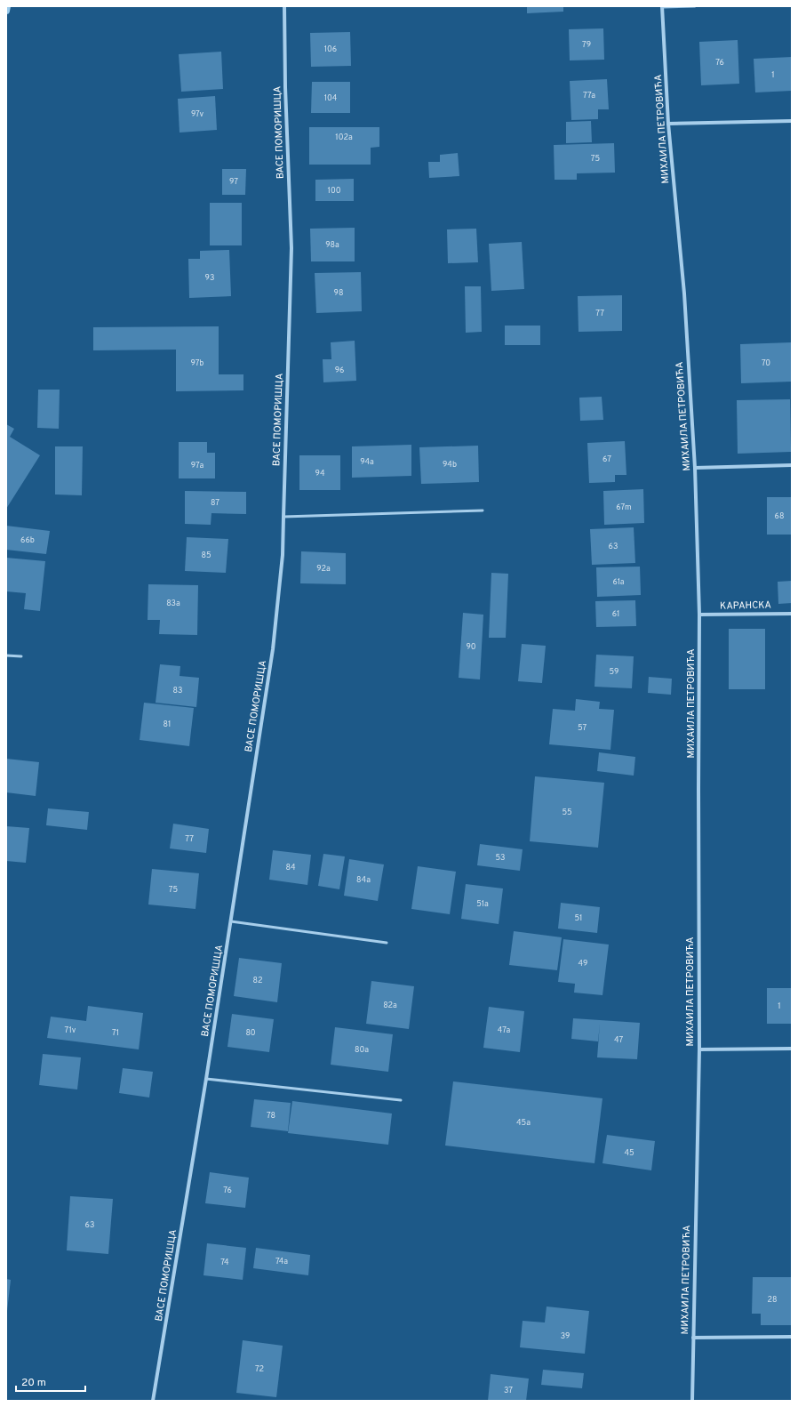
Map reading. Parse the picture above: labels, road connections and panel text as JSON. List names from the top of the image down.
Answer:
{
  "streets": {
    "street": ["МИХАИЛА ПЕТРОВИЋА", "ВАСЕ ПОМОРИШЦА", "КАРАНСКА"]
  },
  "crossings": [
    ["МИХАИЛА ПЕТРОВИЋА", "КАРАНСКА"]
  ],
  "house_numbers": [
    "79",
    "106",
    "76",
    "1",
    "77a",
    "104",
    "97v",
    "102a",
    "75",
    "97",
    "100",
    "98a",
    "93",
    "98",
    "77",
    "97b",
    "70",
    "96",
    "67",
    "94a",
    "94b",
    "97a",
    "94",
    "87",
    "67m",
    "68",
    "66b",
    "63",
    "85",
    "92a",
    "61a",
    "83a",
    "61",
    "90",
    "59",
    "83",
    "81",
    "57",
    "55",
    "77",
    "53",
    "84",
    "84a",
    "75",
    "51a",
    "51",
    "49",
    "82",
    "82a",
    "1",
    "71v",
    "47a",
    "71",
    "80",
    "47",
    "80a",
    "78",
    "45a",
    "45",
    "76",
    "63",
    "74a",
    "74",
    "28",
    "39",
    "72",
    "37"
  ],
  "scale_bar": "20 m"
}
